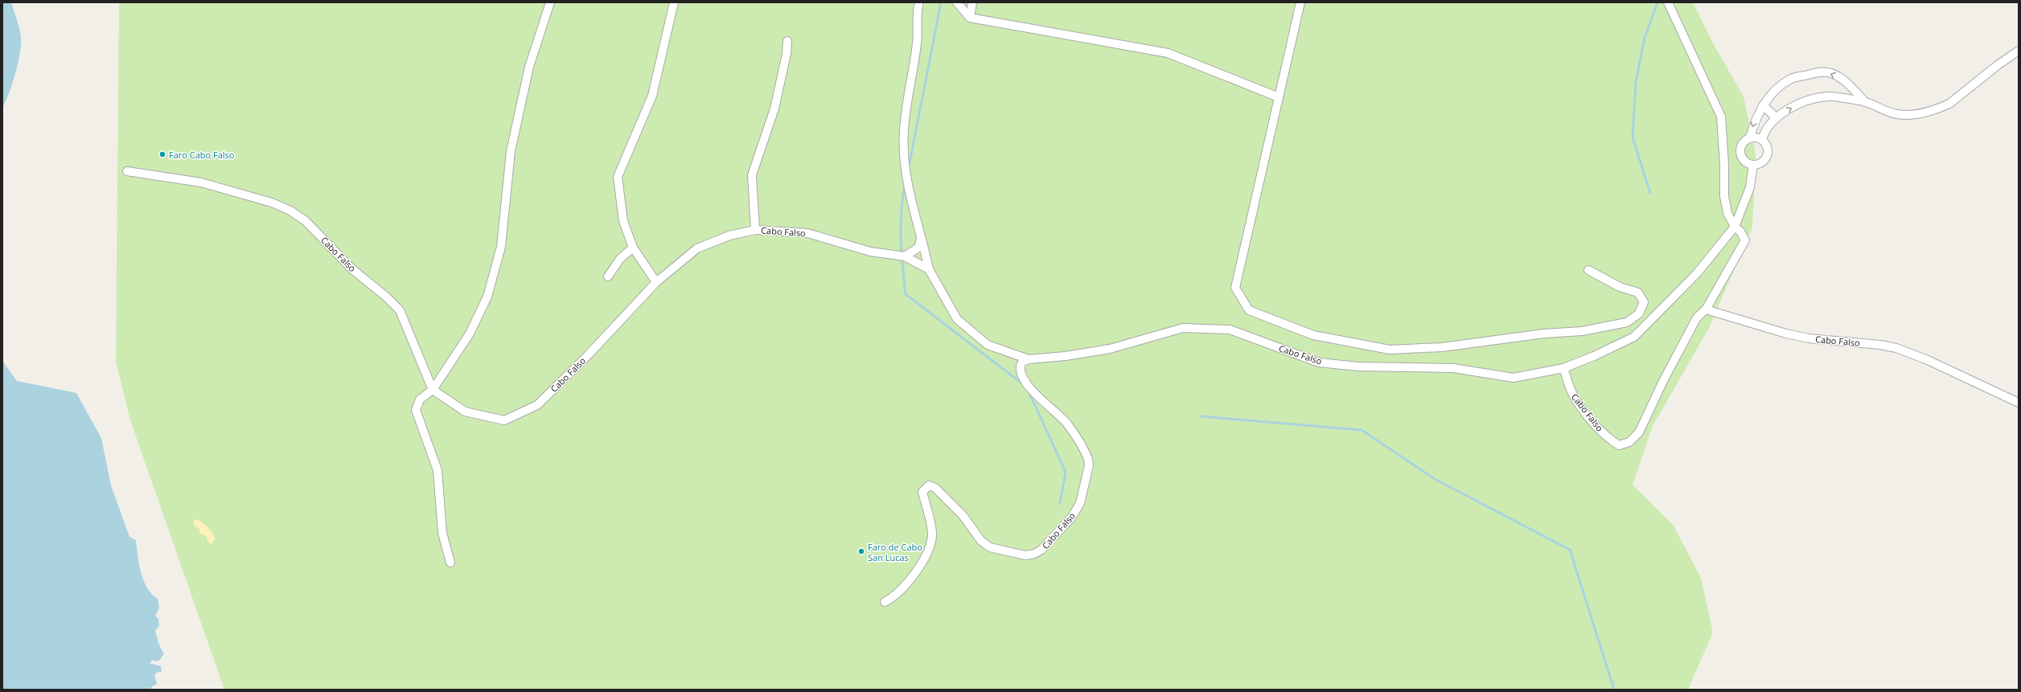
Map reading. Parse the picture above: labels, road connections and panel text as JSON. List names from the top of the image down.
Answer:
{
  "streets": {
    "street": ["Cabo Falso"]
  },
  "places": ["Faro Cabo Falso", "Faro de Cabo San Lucas"]
}
